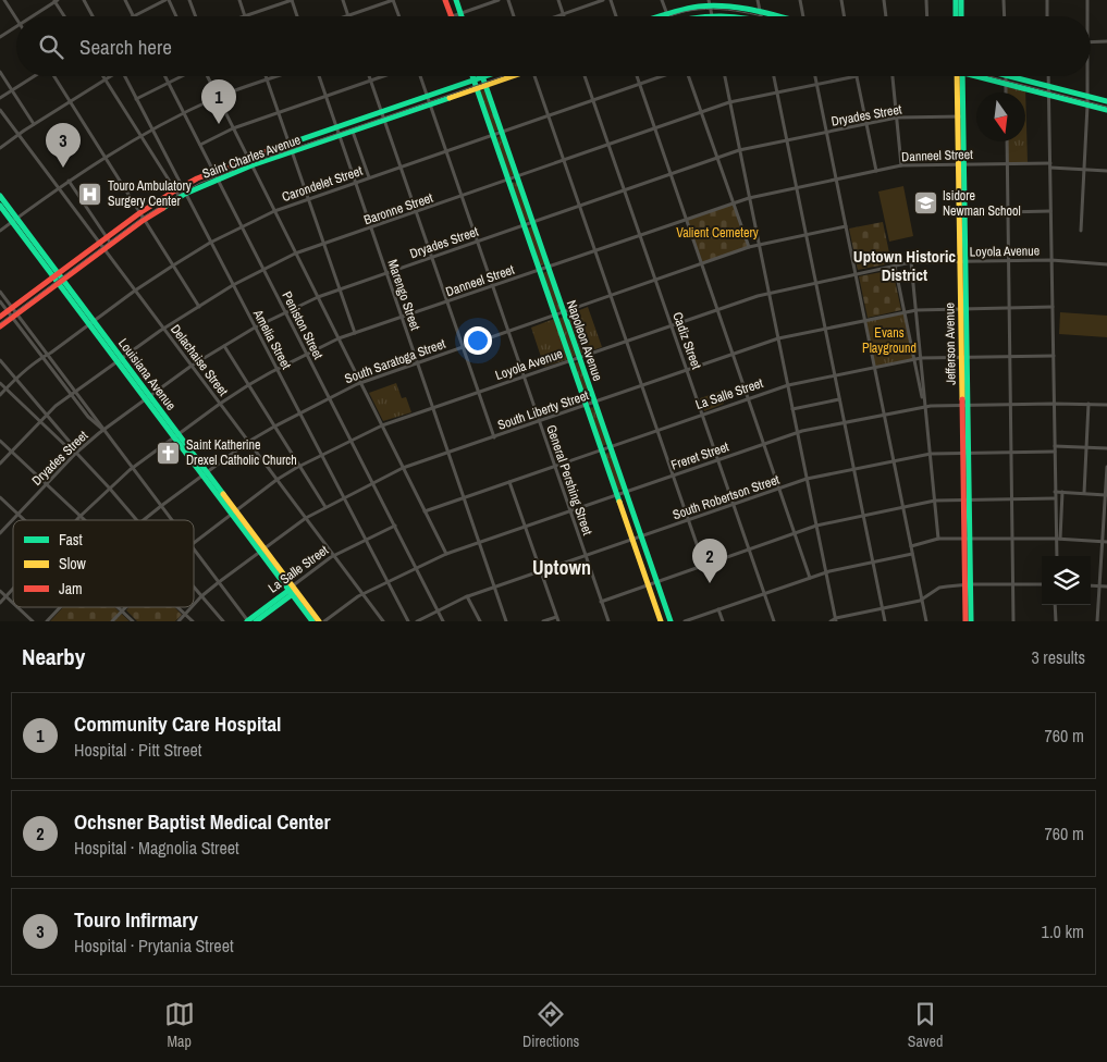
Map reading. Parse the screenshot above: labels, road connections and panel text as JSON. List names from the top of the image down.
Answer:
{
  "streets": {
    "main road": [
      "Saint Charles Avenue",
      "Napoleon Avenue",
      "Jefferson Avenue",
      "Louisiana Avenue",
      "La Salle Street"
    ],
    "street": [
      "Dryades Street",
      "Danneel Street",
      "Carondelet Street",
      "Baronne Street",
      "Loyola Avenue",
      "Marengo Street",
      "Peniston Street",
      "Amelia Street",
      "Cadiz Street",
      "Delachaise Street",
      "South Saratoga Street",
      "South Liberty Street",
      "Freret Street",
      "General Pershing Street",
      "South Robertson Street"
    ]
  },
  "crossings": [
    ["Dryades Street", "Marengo Street"],
    ["Dryades Street", "Peniston Street"],
    ["Dryades Street", "Amelia Street"],
    ["Dryades Street", "Napoleon Avenue"],
    ["Dryades Street", "Cadiz Street"],
    ["Dryades Street", "Jefferson Avenue"],
    ["Dryades Street", "Delachaise Street"],
    ["Dryades Street", "Louisiana Avenue"],
    ["Dryades Street", "General Pershing Street"],
    ["Danneel Street", "Marengo Street"],
    ["Danneel Street", "Peniston Street"],
    ["Danneel Street", "Amelia Street"],
    ["Danneel Street", "Napoleon Avenue"],
    ["Danneel Street", "Cadiz Street"],
    ["Danneel Street", "Jefferson Avenue"],
    ["Danneel Street", "Delachaise Street"],
    ["Danneel Street", "Louisiana Avenue"],
    ["Danneel Street", "General Pershing Street"],
    ["Saint Charles Avenue", "Marengo Street"],
    ["Saint Charles Avenue", "Peniston Street"],
    ["Saint Charles Avenue", "Amelia Street"],
    ["Saint Charles Avenue", "Napoleon Avenue"],
    ["Saint Charles Avenue", "Delachaise Street"],
    ["Saint Charles Avenue", "Louisiana Avenue"],
    ["Saint Charles Avenue", "General Pershing Street"],
    ["Carondelet Street", "Marengo Street"],
    ["Carondelet Street", "Peniston Street"],
    ["Carondelet Street", "Amelia Street"],
    ["Carondelet Street", "Napoleon Avenue"],
    ["Carondelet Street", "Cadiz Street"],
    ["Carondelet Street", "Delachaise Street"],
    ["Carondelet Street", "Louisiana Avenue"],
    ["Carondelet Street", "General Pershing Street"],
    ["Baronne Street", "Marengo Street"],
    ["Baronne Street", "Peniston Street"],
    ["Baronne Street", "Amelia Street"],
    ["Baronne Street", "Napoleon Avenue"],
    ["Baronne Street", "Cadiz Street"],
    ["Baronne Street", "Delachaise Street"],
    ["Baronne Street", "Louisiana Avenue"],
    ["Baronne Street", "General Pershing Street"],
    ["Loyola Avenue", "Marengo Street"],
    ["Loyola Avenue", "Peniston Street"],
    ["Loyola Avenue", "Amelia Street"],
    ["Loyola Avenue", "Napoleon Avenue"],
    ["Loyola Avenue", "Cadiz Street"],
    ["Loyola Avenue", "Jefferson Avenue"],
    ["Loyola Avenue", "Delachaise Street"],
    ["Loyola Avenue", "Louisiana Avenue"],
    ["Loyola Avenue", "General Pershing Street"],
    ["Marengo Street", "South Saratoga Street"],
    ["Marengo Street", "La Salle Street"],
    ["Marengo Street", "South Liberty Street"],
    ["Marengo Street", "Freret Street"],
    ["Marengo Street", "South Robertson Street"],
    ["Peniston Street", "South Saratoga Street"],
    ["Peniston Street", "La Salle Street"],
    ["Peniston Street", "South Liberty Street"],
    ["Peniston Street", "Freret Street"],
    ["Peniston Street", "South Robertson Street"],
    ["Amelia Street", "South Saratoga Street"],
    ["Amelia Street", "La Salle Street"],
    ["Amelia Street", "South Liberty Street"],
    ["Amelia Street", "Freret Street"],
    ["Napoleon Avenue", "South Saratoga Street"],
    ["Napoleon Avenue", "La Salle Street"],
    ["Napoleon Avenue", "South Liberty Street"],
    ["Napoleon Avenue", "Freret Street"],
    ["Napoleon Avenue", "South Robertson Street"],
    ["Cadiz Street", "South Saratoga Street"],
    ["Cadiz Street", "La Salle Street"],
    ["Cadiz Street", "South Liberty Street"],
    ["Cadiz Street", "Freret Street"],
    ["Cadiz Street", "South Robertson Street"],
    ["Jefferson Avenue", "La Salle Street"],
    ["Jefferson Avenue", "South Liberty Street"],
    ["Jefferson Avenue", "Freret Street"],
    ["Jefferson Avenue", "South Robertson Street"],
    ["Delachaise Street", "South Saratoga Street"],
    ["Delachaise Street", "La Salle Street"],
    ["Delachaise Street", "South Liberty Street"],
    ["Delachaise Street", "Freret Street"],
    ["South Saratoga Street", "Louisiana Avenue"],
    ["South Saratoga Street", "General Pershing Street"],
    ["Louisiana Avenue", "La Salle Street"],
    ["Louisiana Avenue", "South Liberty Street"],
    ["La Salle Street", "General Pershing Street"],
    ["South Liberty Street", "General Pershing Street"],
    ["Freret Street", "General Pershing Street"],
    ["General Pershing Street", "South Robertson Street"]
  ],
  "districts": ["Uptown Historic District", "Uptown"],
  "parks": ["Valient Cemetery", "Evans Playground"],
  "places": {
    "hospital": ["Touro Ambulatory Surgery Center"],
    "school or university": ["Isidore Newman School"],
    "church": ["Saint Katherine Drexel Catholic Church"]
  },
  "legend": ["Fast", "Slow", "Jam"],
  "north": "bottom",
  "page": {
    "search": "Search here",
    "pins": ["1", "3", "2"],
    "heading": ["Nearby", "3 results"],
    "list": [
      {
        "mark": "1",
        "name": "Community Care Hospital",
        "note": "Hospital · Pitt Street",
        "value": "760 m"
      },
      {
        "mark": "2",
        "name": "Ochsner Baptist Medical Center",
        "note": "Hospital · Magnolia Street",
        "value": "760 m"
      },
      {
        "mark": "3",
        "name": "Touro Infirmary",
        "note": "Hospital · Prytania Street",
        "value": "1.0 km"
      }
    ],
    "nav": ["Map", "Directions", "Saved"]
  }
}
